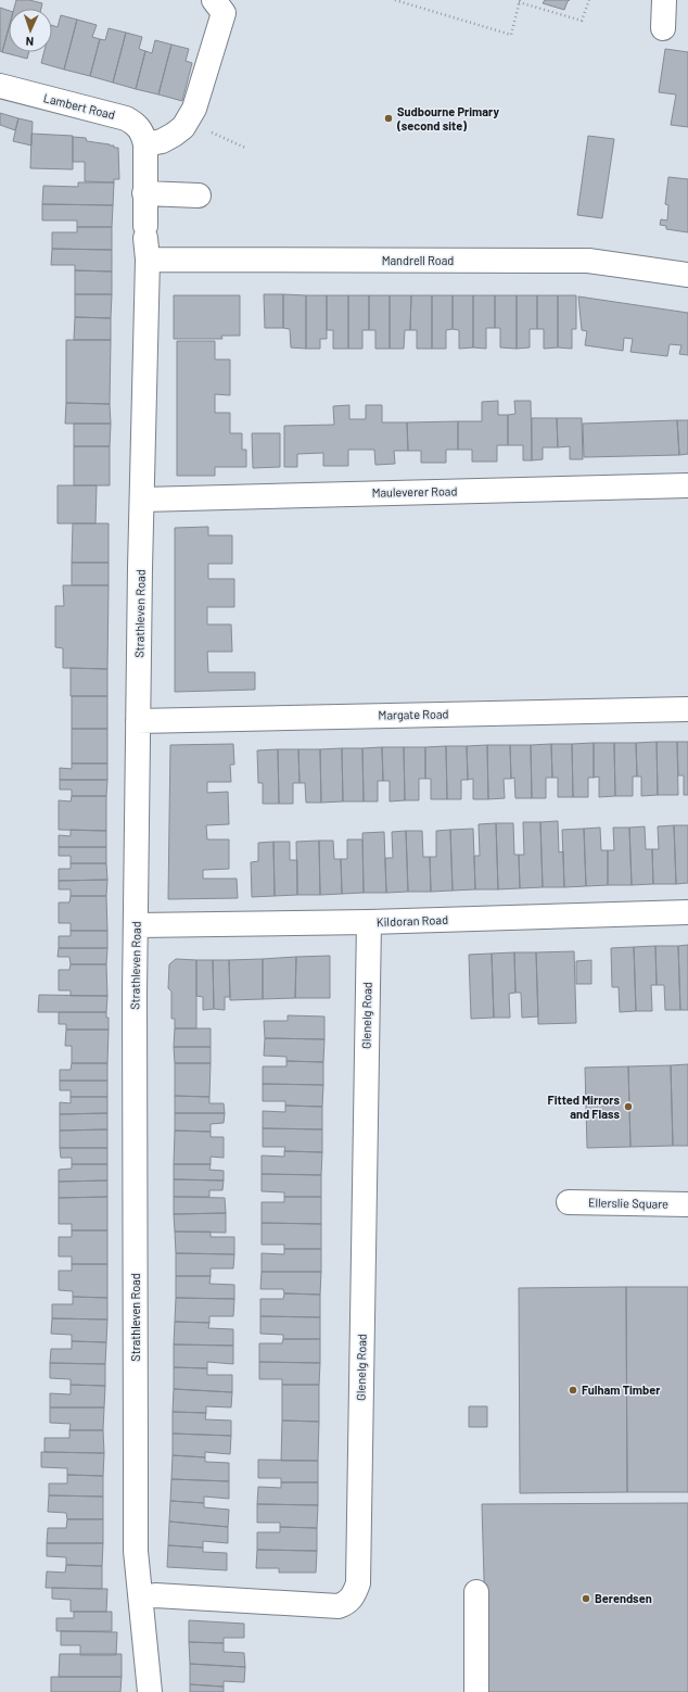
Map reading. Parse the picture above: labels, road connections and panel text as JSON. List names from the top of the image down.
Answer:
{
  "streets": {
    "street": [
      "Lambert Road",
      "Mandrell Road",
      "Mauleverer Road",
      "Strathleven Road",
      "Margate Road",
      "Kildoran Road",
      "Glenelg Road",
      "Ellerslie Square"
    ]
  },
  "crossings": [
    ["Lambert Road", "Strathleven Road"],
    ["Mandrell Road", "Strathleven Road"],
    ["Mauleverer Road", "Strathleven Road"],
    ["Strathleven Road", "Margate Road"],
    ["Strathleven Road", "Kildoran Road"],
    ["Strathleven Road", "Glenelg Road"],
    ["Kildoran Road", "Glenelg Road"]
  ],
  "places": [
    "Sudbourne Primary (second site)",
    "Fitted Mirrors and Flass",
    "Fulham Timber",
    "Berendsen"
  ],
  "north": "bottom"
}
